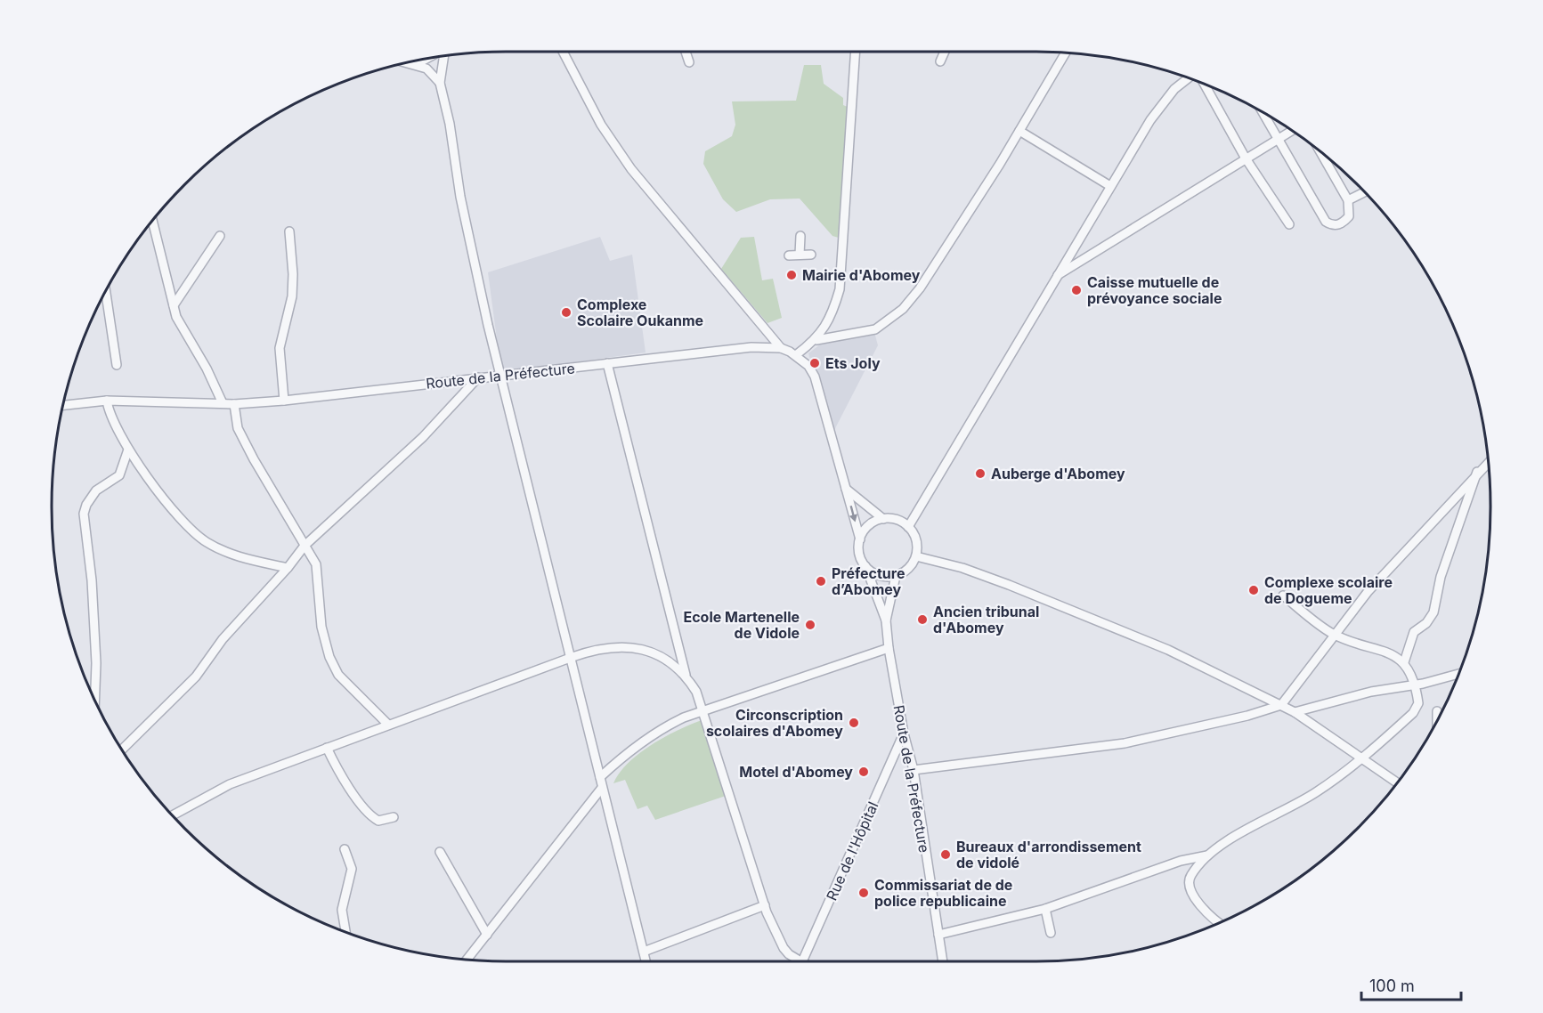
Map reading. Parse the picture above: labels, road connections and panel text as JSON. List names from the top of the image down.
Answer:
{
  "streets": {
    "street": ["Route de la Préfecture", "Rue de l'Hôpital"]
  },
  "crossings": [
    ["Route de la Préfecture", "Rue de l'Hôpital"]
  ],
  "places": [
    "Mairie d'Abomey",
    "Caisse mutuelle de prévoyance sociale",
    "Complexe Scolaire Oukanme",
    "Ets Joly",
    "Auberge d'Abomey",
    "Préfecture d’Abomey",
    "Complexe scolaire de Dogueme",
    "Ancien tribunal d'Abomey",
    "Ecole Martenelle de Vidole",
    "Circonscription scolaires d'Abomey",
    "Motel d'Abomey",
    "Bureaux d'arrondissement de vidolé",
    "Commissariat de de police republicaine"
  ],
  "scale_bar": "100 m"
}
